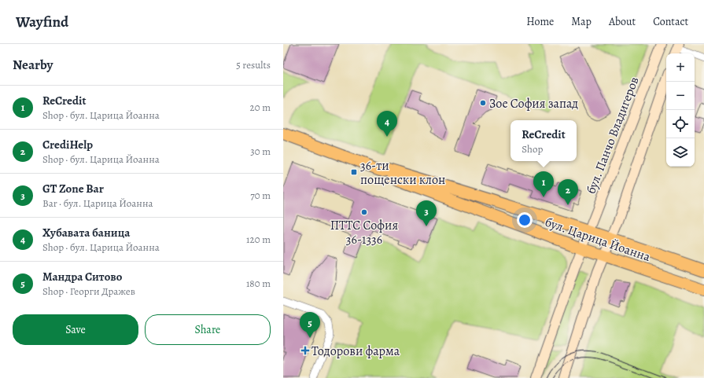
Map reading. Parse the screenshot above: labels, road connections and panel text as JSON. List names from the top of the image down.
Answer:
{
  "streets": {
    "main road": ["бул. Панчо Владигеров", "бул. Царица Йоанна"]
  },
  "crossings": [
    ["бул. Панчо Владигеров", "бул. Царица Йоанна"]
  ],
  "places": {
    "other": ["Зое София запад", "ПТТС София 36-1336"],
    "transit": ["36-ти пощенски клон"],
    "health": ["Тодорови фарма"]
  },
  "page": {
    "header": "Wayfind",
    "nav": [
      "Home",
      "Map",
      "About",
      "Contact"
    ],
    "heading": ["Nearby", "5 results"],
    "map_buttons": ["+", "−"],
    "list": [
      {
        "mark": "1",
        "name": "ReCredit",
        "note": "Shop · бул. Царица Йоанна",
        "value": "20 m"
      },
      {
        "mark": "2",
        "name": "CrediHelp",
        "note": "Shop · бул. Царица Йоанна",
        "value": "30 m"
      },
      {
        "mark": "3",
        "name": "GT Zone Bar",
        "note": "Bar · бул. Царица Йоанна",
        "value": "70 m"
      },
      {
        "mark": "4",
        "name": "Хубавата баница",
        "note": "Shop · бул. Царица Йоанна",
        "value": "120 m"
      },
      {
        "mark": "5",
        "name": "Мандра Ситово",
        "note": "Shop · Георги Дражев",
        "value": "180 m"
      }
    ],
    "pins": [
      "4",
      "1",
      "2",
      "3",
      "5"
    ],
    "popup": ["ReCredit", "Shop"],
    "buttons": ["Save", "Share"]
  }
}
